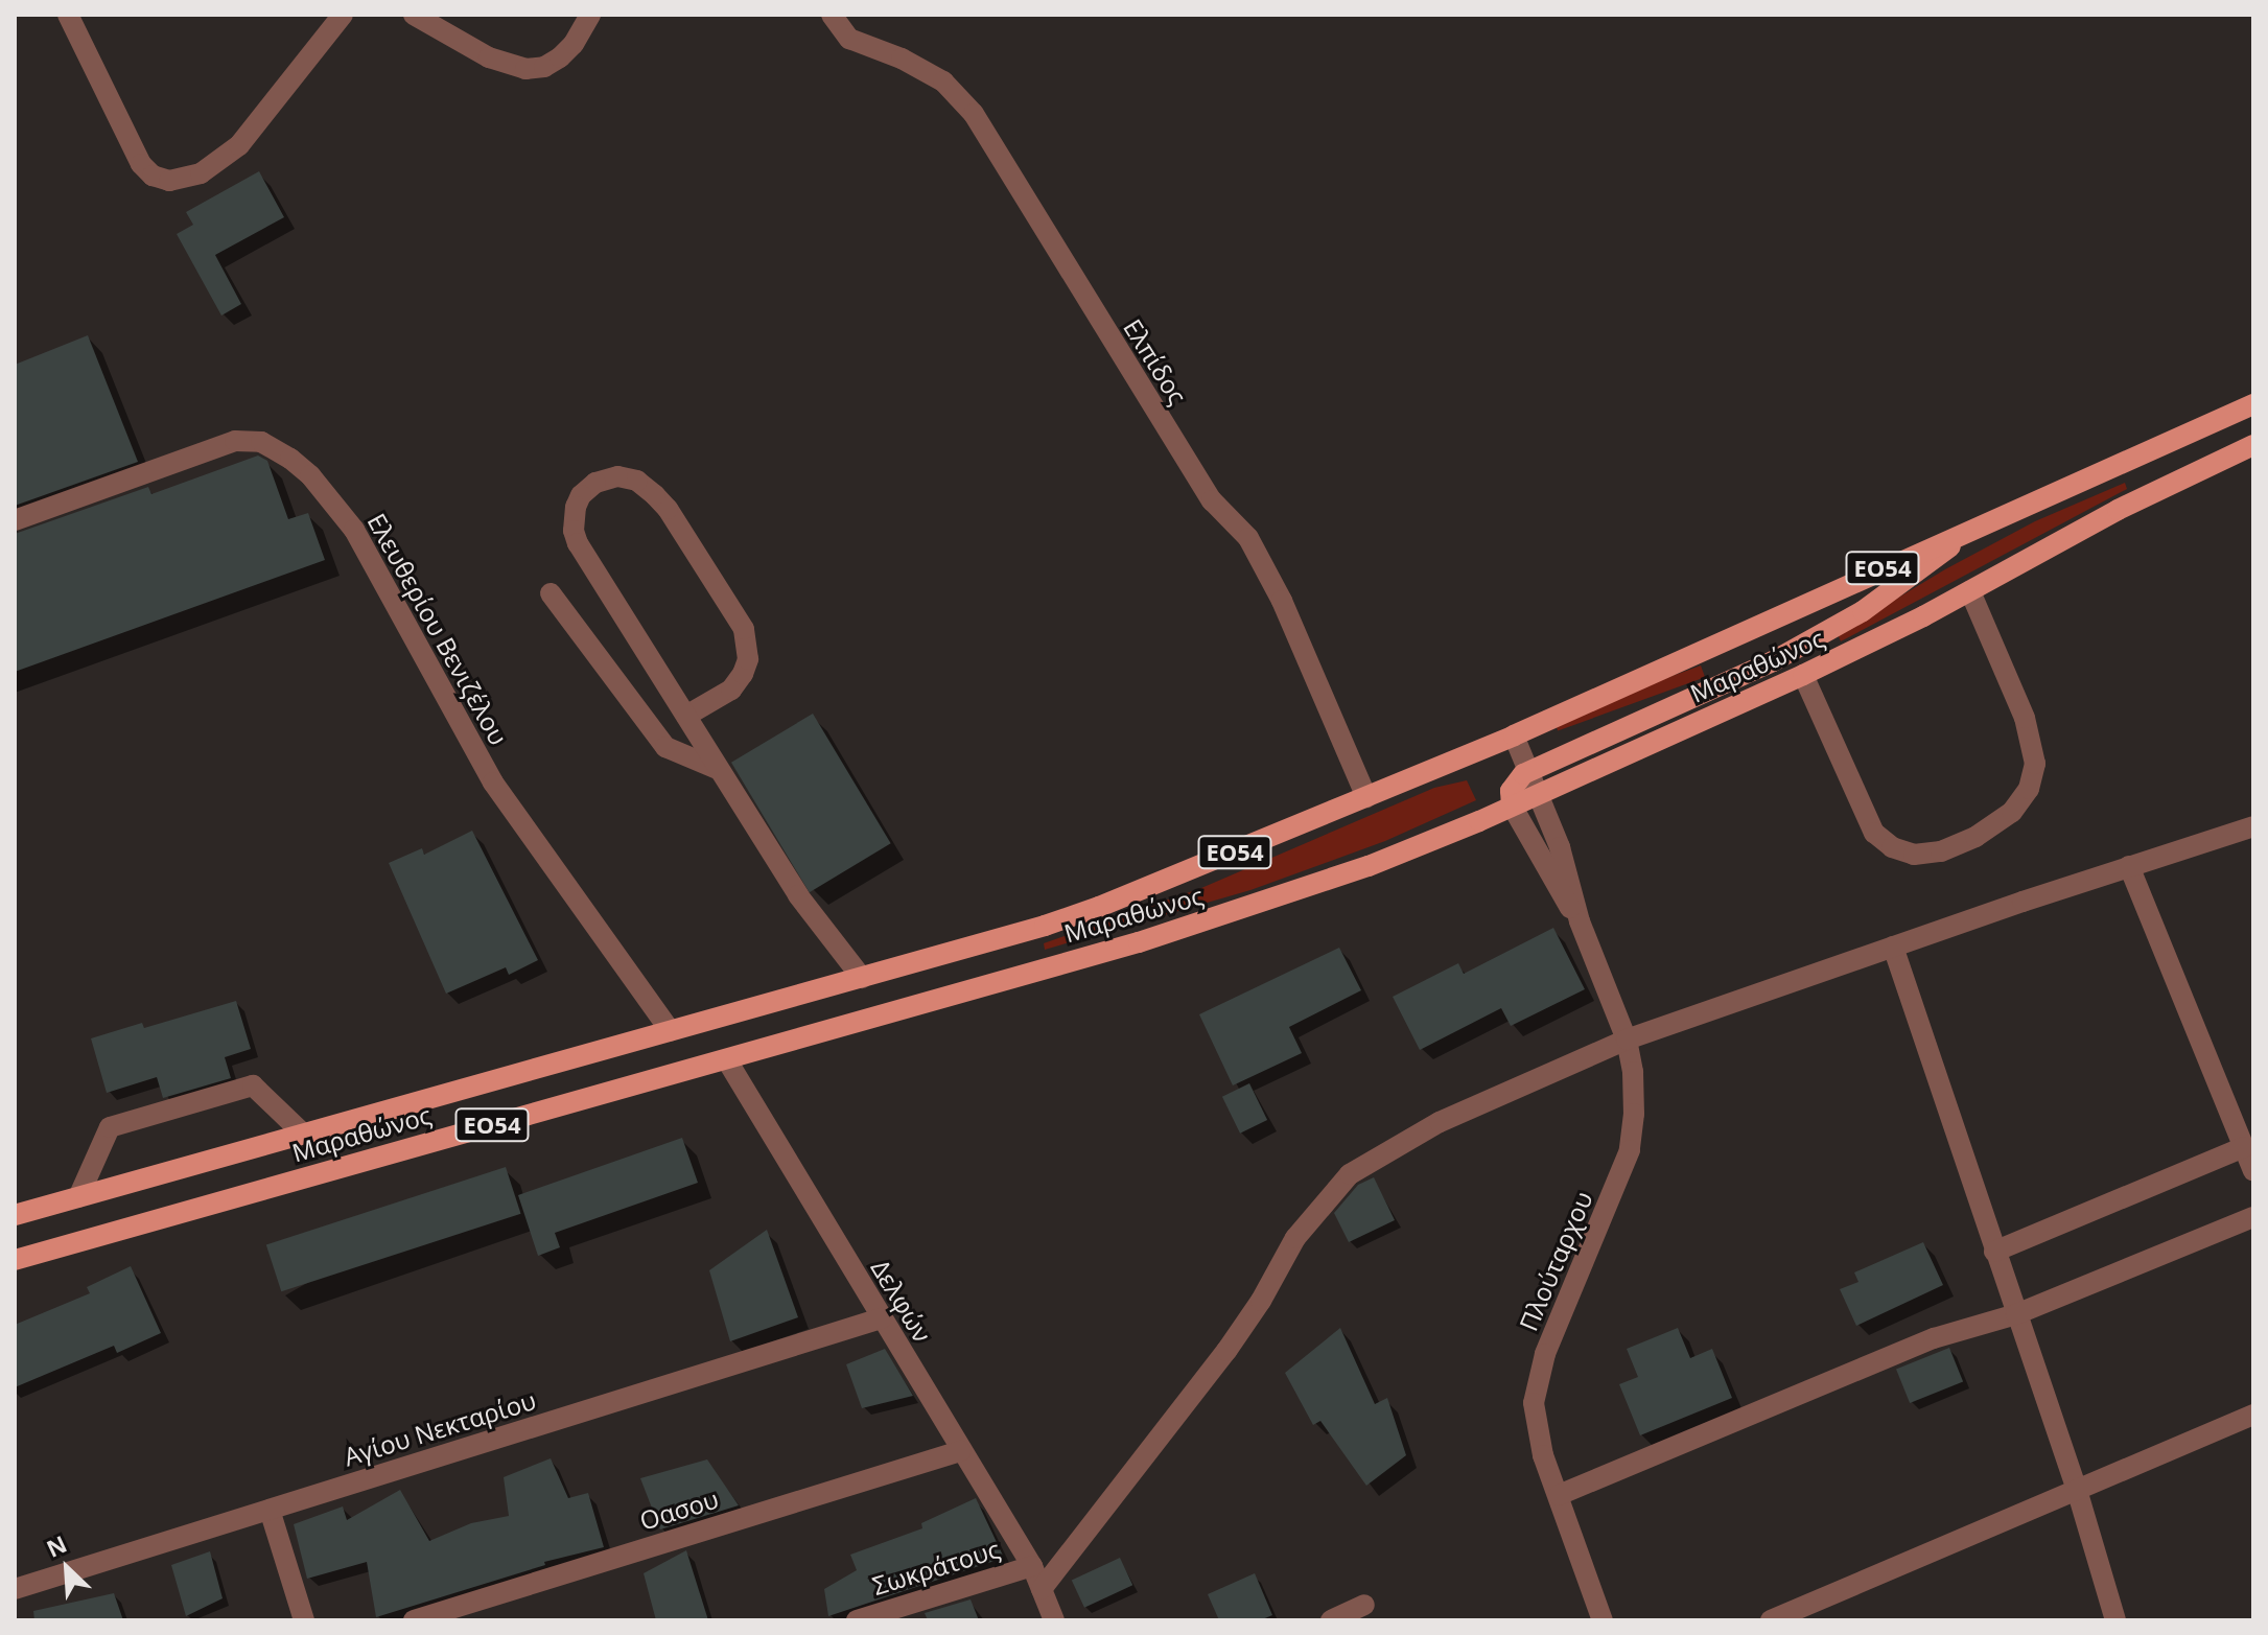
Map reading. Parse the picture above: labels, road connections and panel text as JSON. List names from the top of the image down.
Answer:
{
  "streets": {
    "main road": ["ΕΟ54", "Μαραθώνος"],
    "street": [
      "Ελπίδος",
      "Ελευθερίου Βενιζέλου",
      "Πλούταρχου",
      "Δελφών",
      "Αγίου Νεκταρίου",
      "Οασου",
      "Σωκράτους"
    ]
  },
  "crossings": [
    ["Ελπίδος", "Μαραθώνος"],
    ["Ελευθερίου Βενιζέλου", "Μαραθώνος"],
    ["Μαραθώνος", "Πλούταρχου"],
    ["Μαραθώνος", "Δελφών"],
    ["Δελφών", "Αγίου Νεκταρίου"],
    ["Δελφών", "Οασου"],
    ["Δελφών", "Σωκράτους"]
  ],
  "north": "top left"
}
